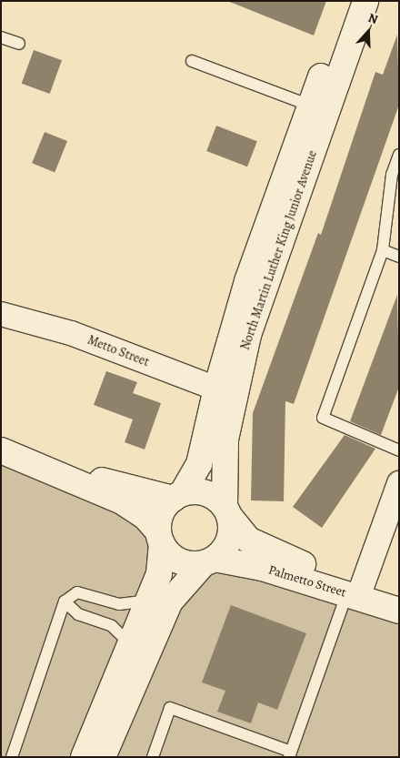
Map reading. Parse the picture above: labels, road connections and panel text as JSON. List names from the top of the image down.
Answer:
{
  "streets": {
    "street": ["North Martin Luther King Junior Avenue", "Metto Street", "Palmetto Street"]
  },
  "crossings": [
    ["North Martin Luther King Junior Avenue", "Metto Street"],
    ["North Martin Luther King Junior Avenue", "Palmetto Street"]
  ],
  "north": "top"
}
